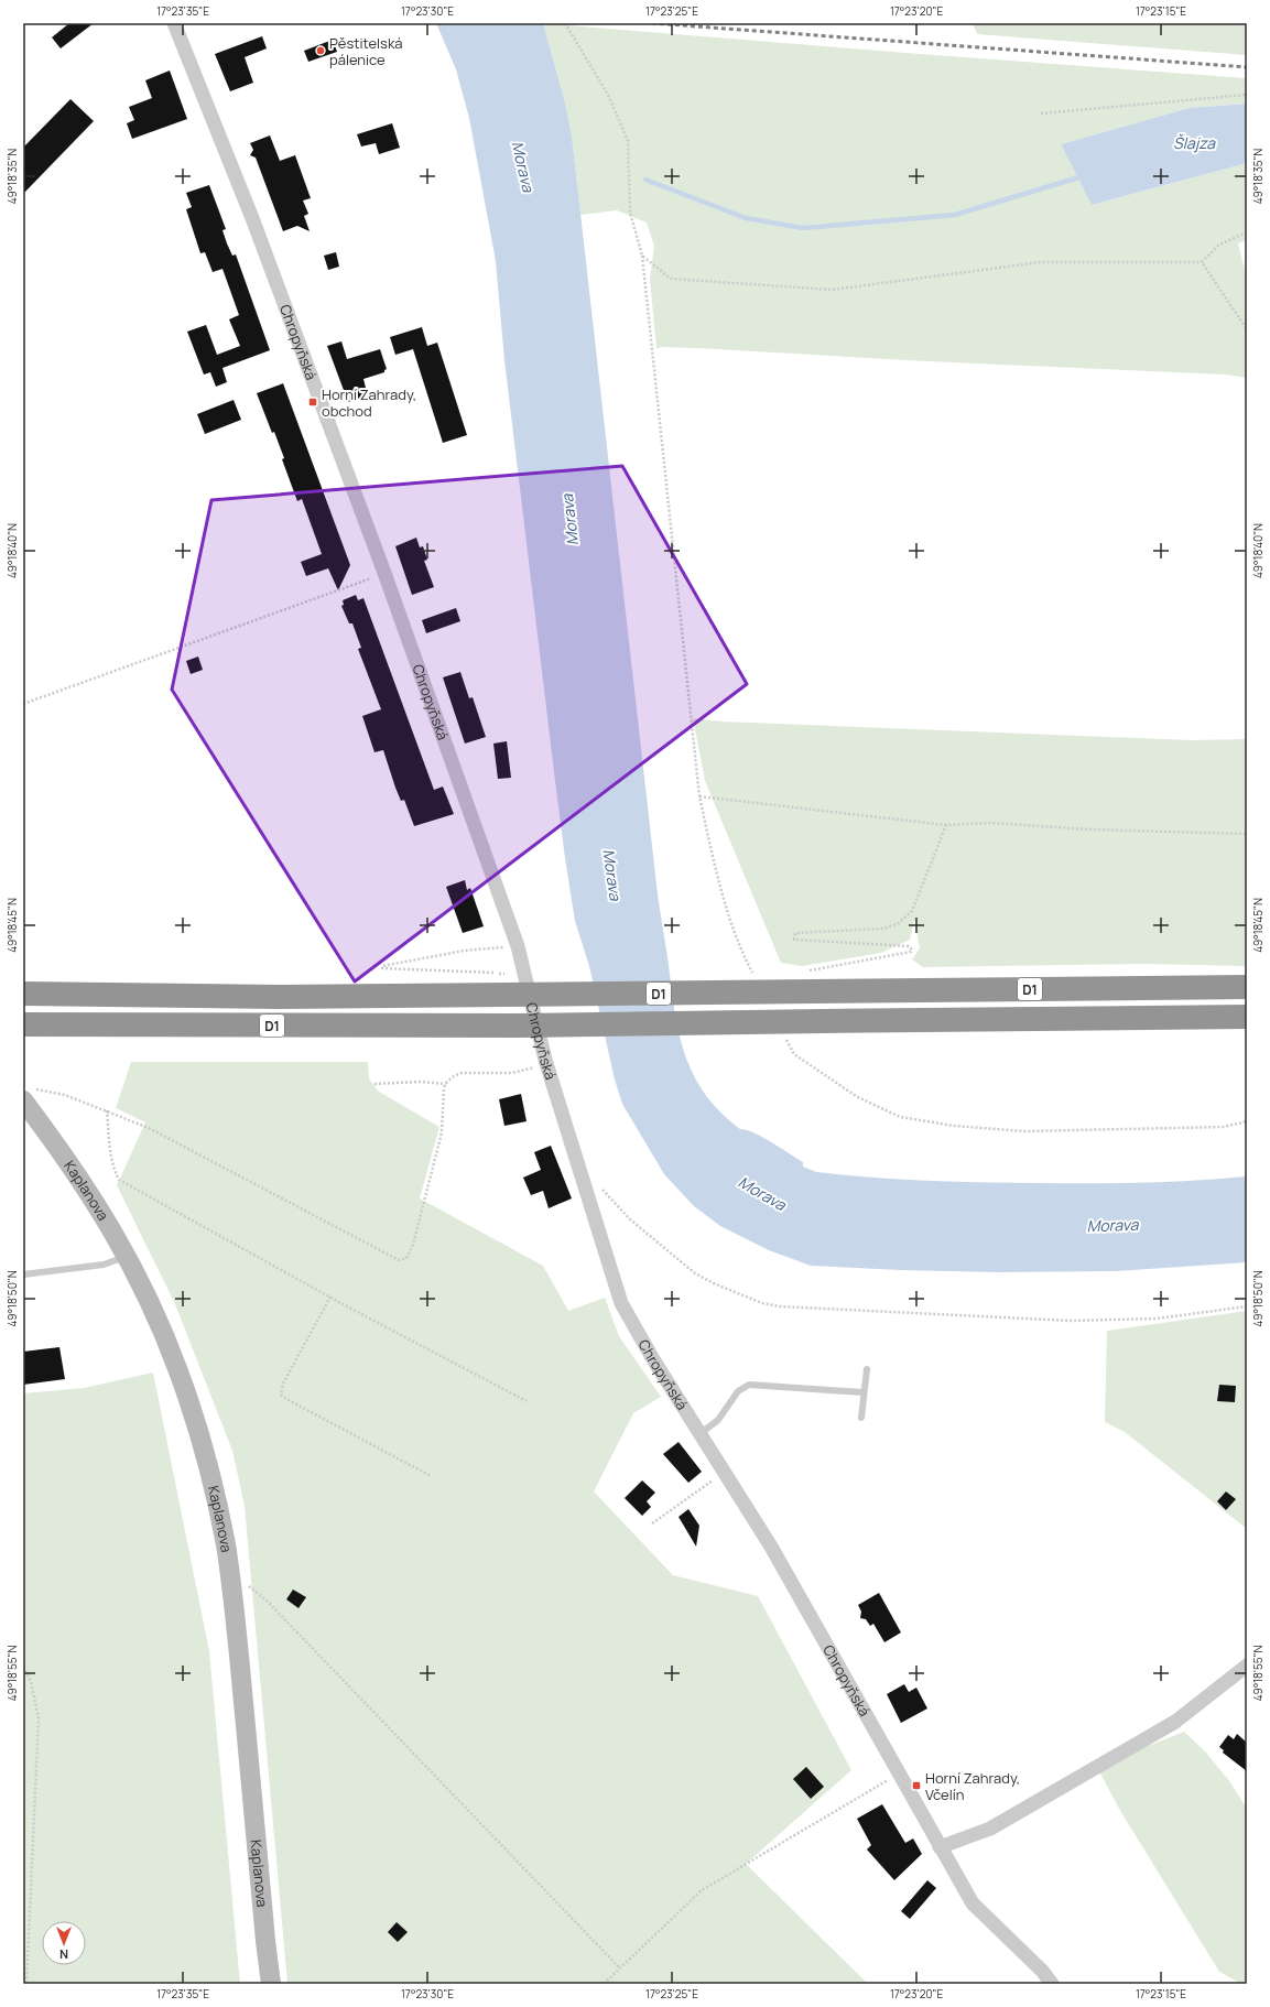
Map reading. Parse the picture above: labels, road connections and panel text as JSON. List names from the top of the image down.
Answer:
{
  "streets": {
    "highway": ["D1"],
    "main road": ["Kaplanova"],
    "street": ["Chropyňská"]
  },
  "water": ["Šlajza", "Morava"],
  "places": {
    "other": ["Pěstitelská pálenice"],
    "transit": ["Horní Zahrady, obchod", "Horní Zahrady, Včelín"]
  },
  "north": "bottom",
  "coordinates": [
    "17°23'35\"E",
    "17°23'30\"E",
    "17°23'25\"E",
    "17°23'20\"E",
    "17°23'15\"E",
    "49°18'35\"N",
    "49°18'40\"N",
    "49°18'45\"N",
    "49°18'50\"N",
    "49°18'55\"N"
  ]
}
